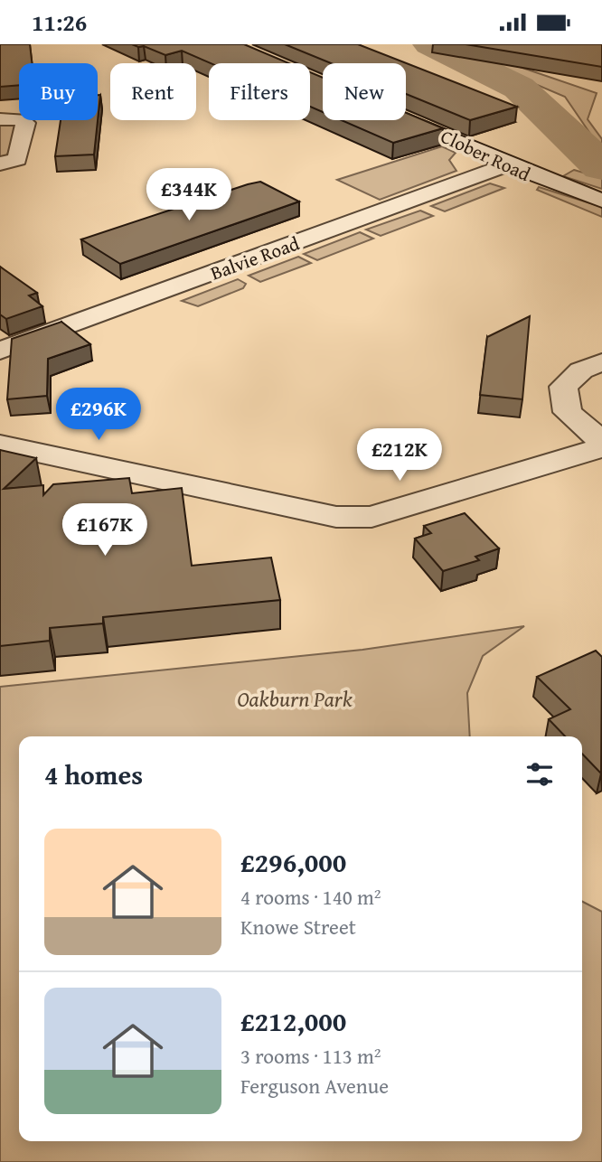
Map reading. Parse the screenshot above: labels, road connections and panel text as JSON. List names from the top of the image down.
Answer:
{
  "streets": {
    "street": ["Clober Road", "Balvie Road"]
  },
  "crossings": [
    ["Clober Road", "Balvie Road"]
  ],
  "parks": ["Oakburn Park"],
  "page": {
    "status": "11:26",
    "chip": [
      "Buy",
      "Rent",
      "Filters",
      "New"
    ],
    "price": [
      "£344K",
      "£296K",
      "£212K",
      "£167K"
    ],
    "heading": "4 homes",
    "list": [
      {
        "name": "£296,000",
        "note": "4 rooms · 140 m² · Knowe Street"
      },
      {
        "name": "£212,000",
        "note": "3 rooms · 113 m² · Ferguson Avenue"
      }
    ]
  }
}
